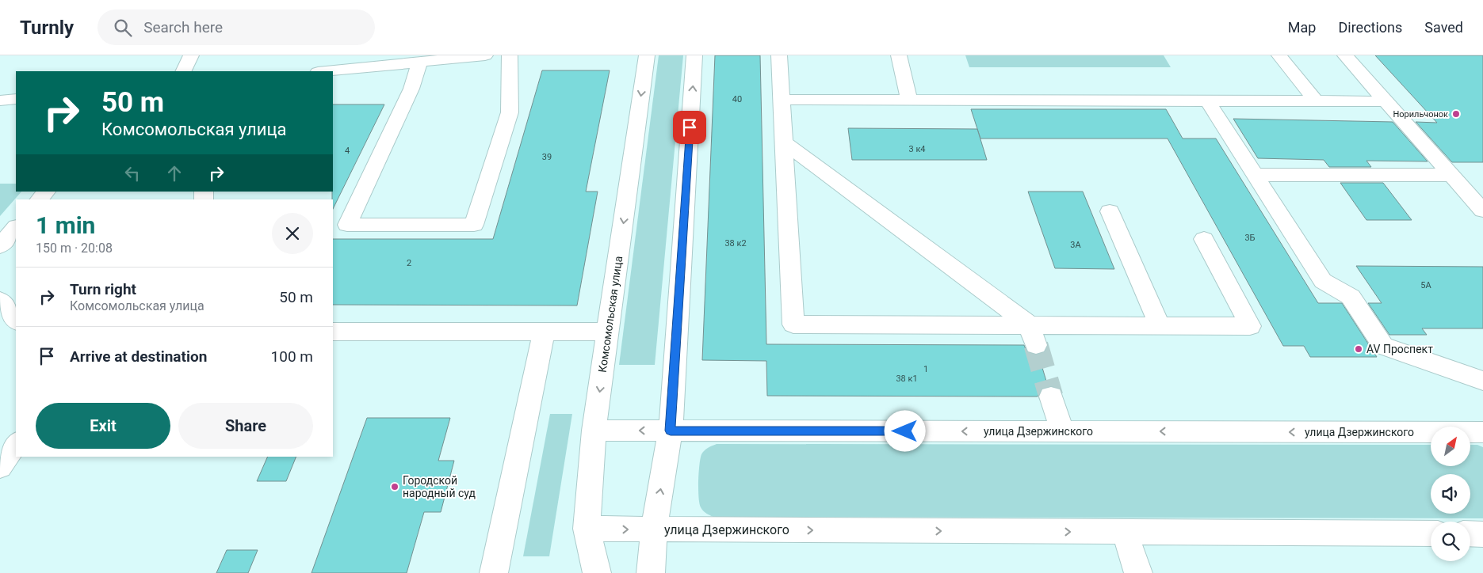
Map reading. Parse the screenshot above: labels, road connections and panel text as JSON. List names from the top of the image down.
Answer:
{
  "streets": {
    "street": ["Комсомольская улица", "улица Дзержинского"]
  },
  "crossings": [
    ["Комсомольская улица", "улица Дзержинского"]
  ],
  "places": ["Норильчонок", "AV Проспект", "Городской народный суд"],
  "house_numbers": [
    "40",
    "3 к4",
    "4",
    "39",
    "3Б",
    "38 к2",
    "3А",
    "2",
    "5А",
    "1",
    "38 к1"
  ],
  "north": "top right",
  "page": {
    "header": "Turnly",
    "search": "Search here",
    "nav": ["Map", "Directions", "Saved"],
    "turn": ["50 m", "Комсомольская улица"],
    "heading": ["1 min", "150 m · 20:08"],
    "list": [
      {
        "name": "Turn right",
        "note": "Комсомольская улица",
        "value": "50 m"
      },
      {
        "name": "Arrive at destination",
        "value": "100 m"
      }
    ],
    "buttons": ["Exit", "Share"]
  }
}
